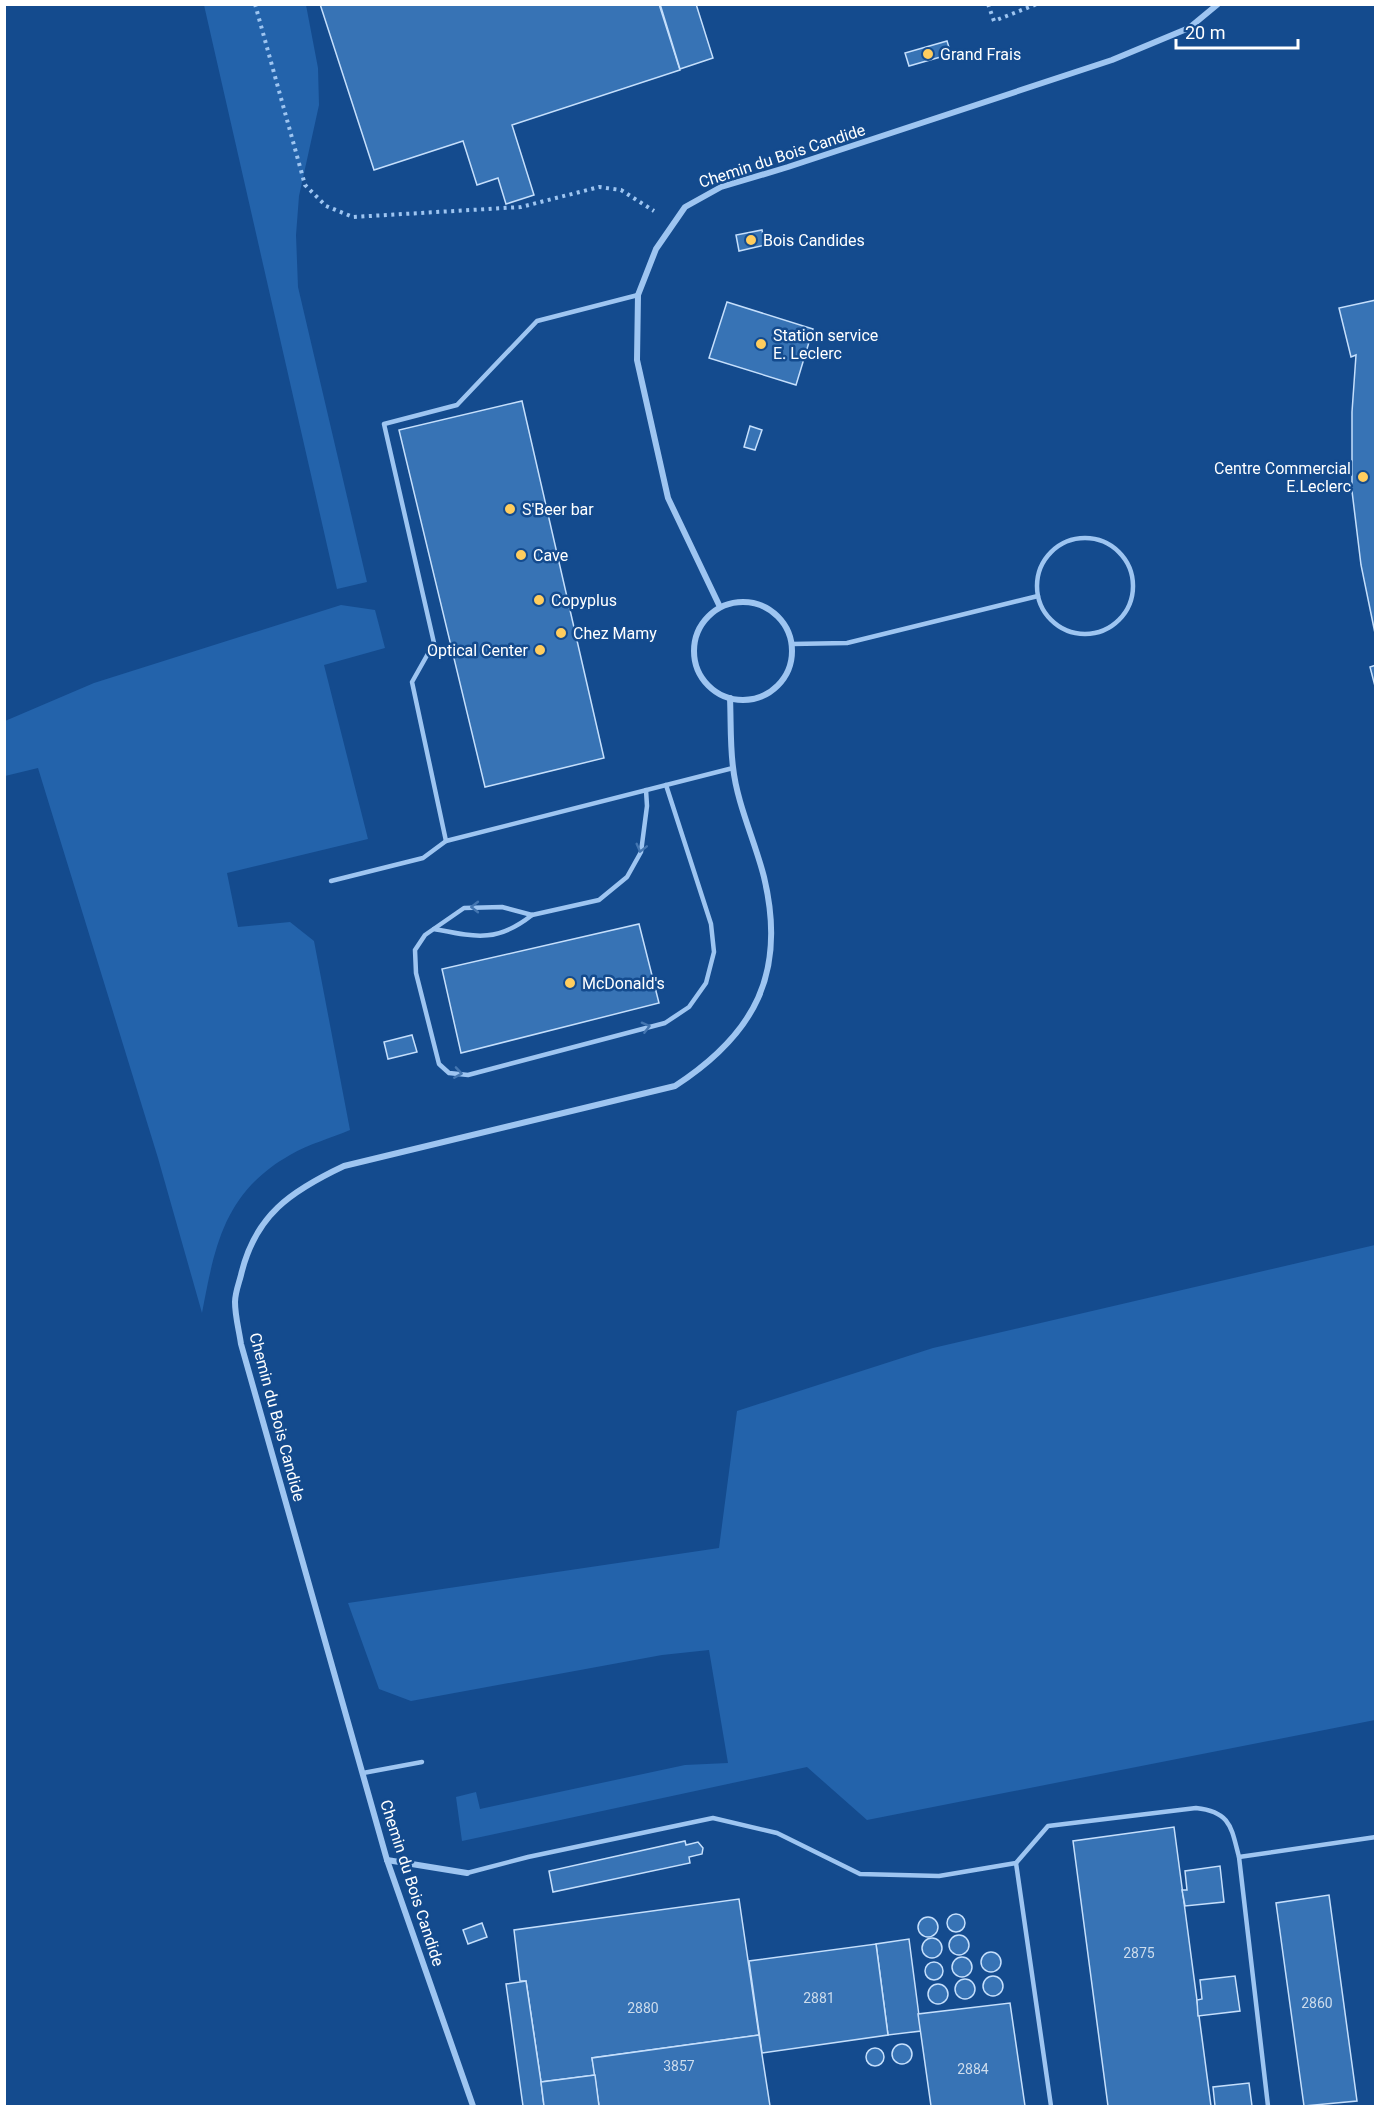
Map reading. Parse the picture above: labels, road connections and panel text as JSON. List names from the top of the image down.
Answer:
{
  "streets": {
    "street": ["Chemin du Bois Candide"]
  },
  "places": [
    "Grand Frais",
    "Bois Candides",
    "Station service E. Leclerc",
    "Centre Commercial E.Leclerc",
    "S'Beer bar",
    "Cave",
    "Copyplus",
    "Chez Mamy",
    "Optical Center",
    "McDonald's"
  ],
  "house_numbers": [
    "2875",
    "2881",
    "2860",
    "2880",
    "3857",
    "2884"
  ],
  "scale_bar": "20 m"
}
